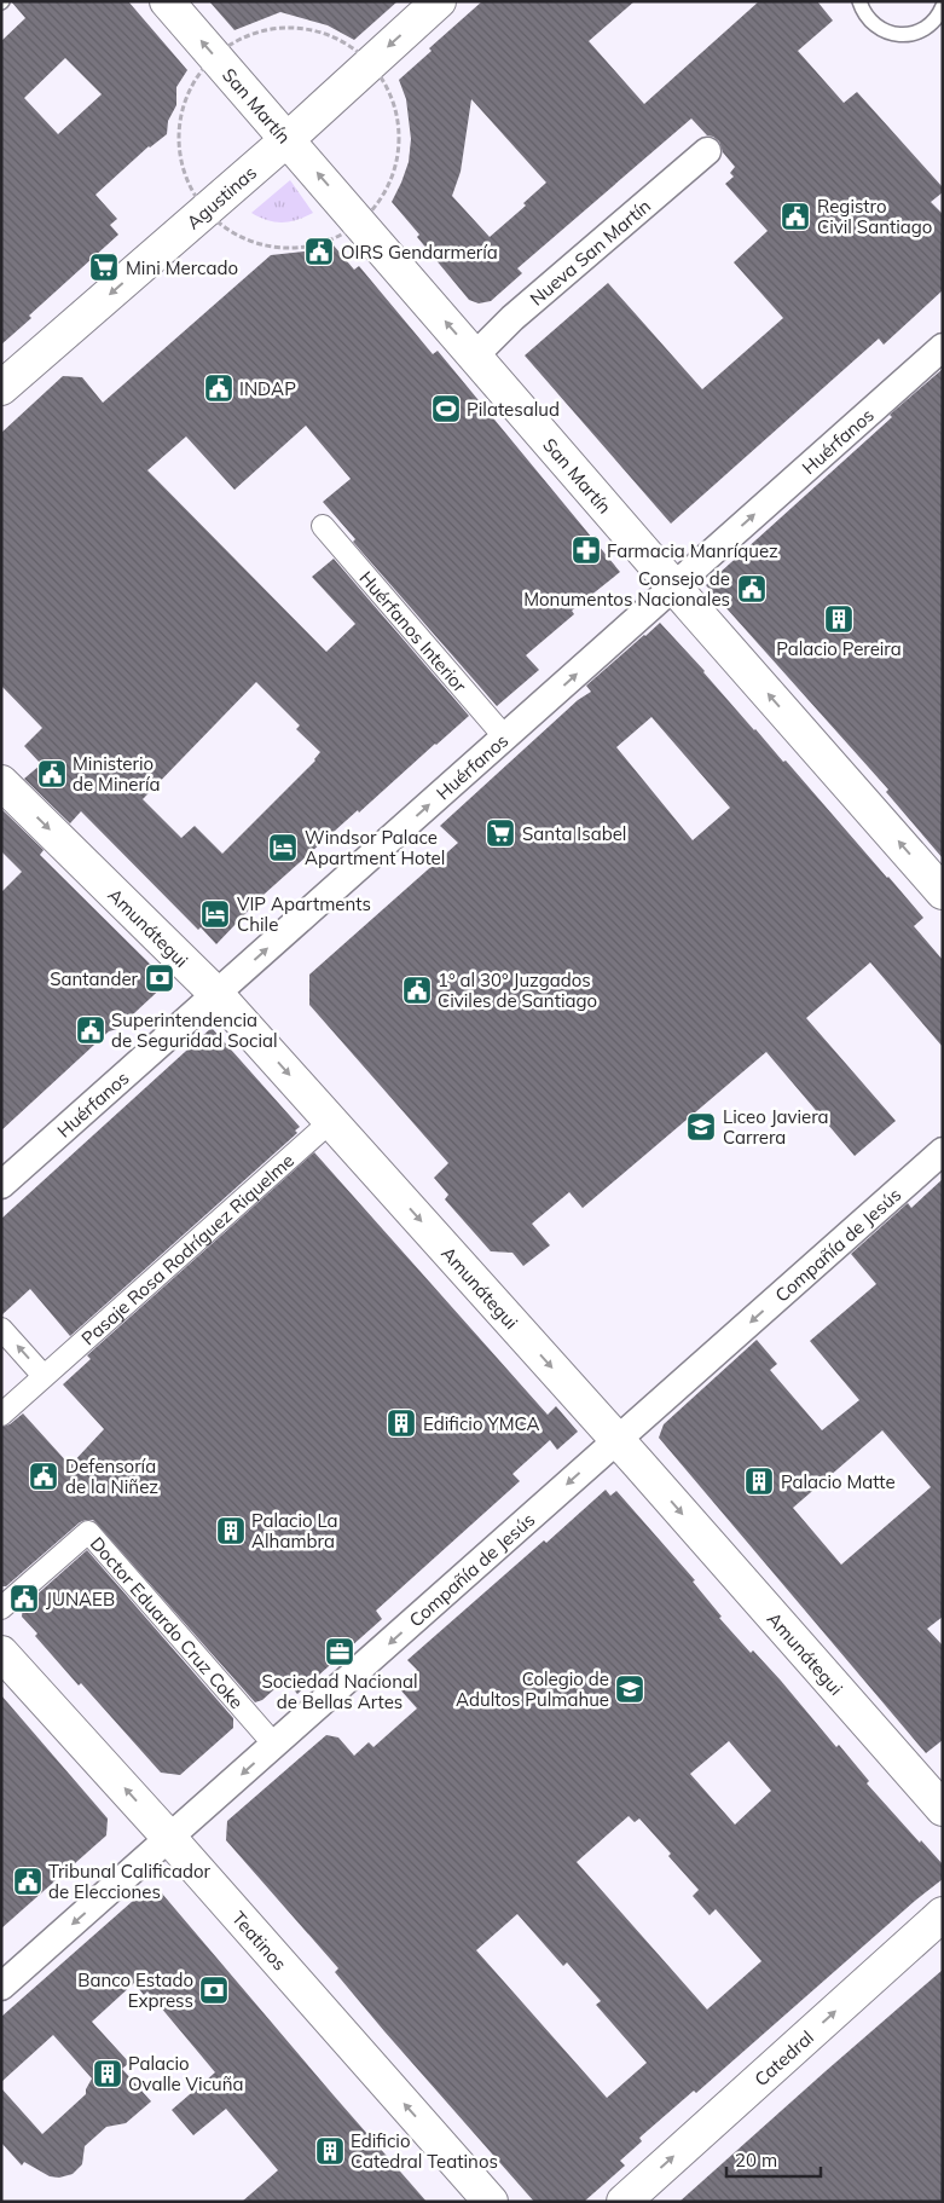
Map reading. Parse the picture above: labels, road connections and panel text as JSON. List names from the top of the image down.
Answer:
{
  "streets": {
    "main road": [
      "San Martín",
      "Agustinas",
      "Amunátegui",
      "Teatinos",
      "Catedral"
    ],
    "street": [
      "Nueva San Martín",
      "Huérfanos",
      "Huérfanos Interior",
      "Compañía de Jesús",
      "Pasaje Rosa Rodríguez Riquelme",
      "Doctor Eduardo Cruz Coke"
    ]
  },
  "crossings": [
    ["San Martín", "Agustinas"],
    ["San Martín", "Nueva San Martín"],
    ["San Martín", "Huérfanos"],
    ["Huérfanos", "Huérfanos Interior"],
    ["Huérfanos", "Amunátegui"],
    ["Amunátegui", "Compañía de Jesús"],
    ["Amunátegui", "Pasaje Rosa Rodríguez Riquelme"],
    ["Compañía de Jesús", "Doctor Eduardo Cruz Coke"],
    ["Compañía de Jesús", "Teatinos"]
  ],
  "one_way": [
    "San Martín",
    "Agustinas",
    "Huérfanos",
    "Amunátegui",
    "Compañía de Jesús",
    "Teatinos",
    "Catedral"
  ],
  "places": {
    "public building": [
      "Registro Civil Santiago",
      "OIRS Gendarmería",
      "INDAP",
      "Consejo de Monumentos Nacionales",
      "Ministerio de Minería",
      "1° al 30° Juzgados Civiles de Santiago",
      "Superintendencia de Seguridad Social",
      "Defensoría de la Niñez",
      "JUNAEB",
      "Tribunal Calificador de Elecciones"
    ],
    "supermarket": ["Mini Mercado", "Santa Isabel"],
    "sports": ["Pilatesalud"],
    "pharmacy": ["Farmacia Manríquez"],
    "building": [
      "Palacio Pereira",
      "Edificio YMCA",
      "Palacio Matte",
      "Palacio La Alhambra",
      "Palacio Ovalle Vicuña",
      "Edificio Catedral Teatinos"
    ],
    "hotel": ["Windsor Palace Apartment Hotel", "VIP Apartments Chile"],
    "bank": ["Santander", "Banco Estado Express"],
    "school or university": ["Liceo Javiera Carrera", "Colegio de Adultos Pulmahue"],
    "office": ["Sociedad Nacional de Bellas Artes"]
  },
  "scale_bar": "20 m"
}
